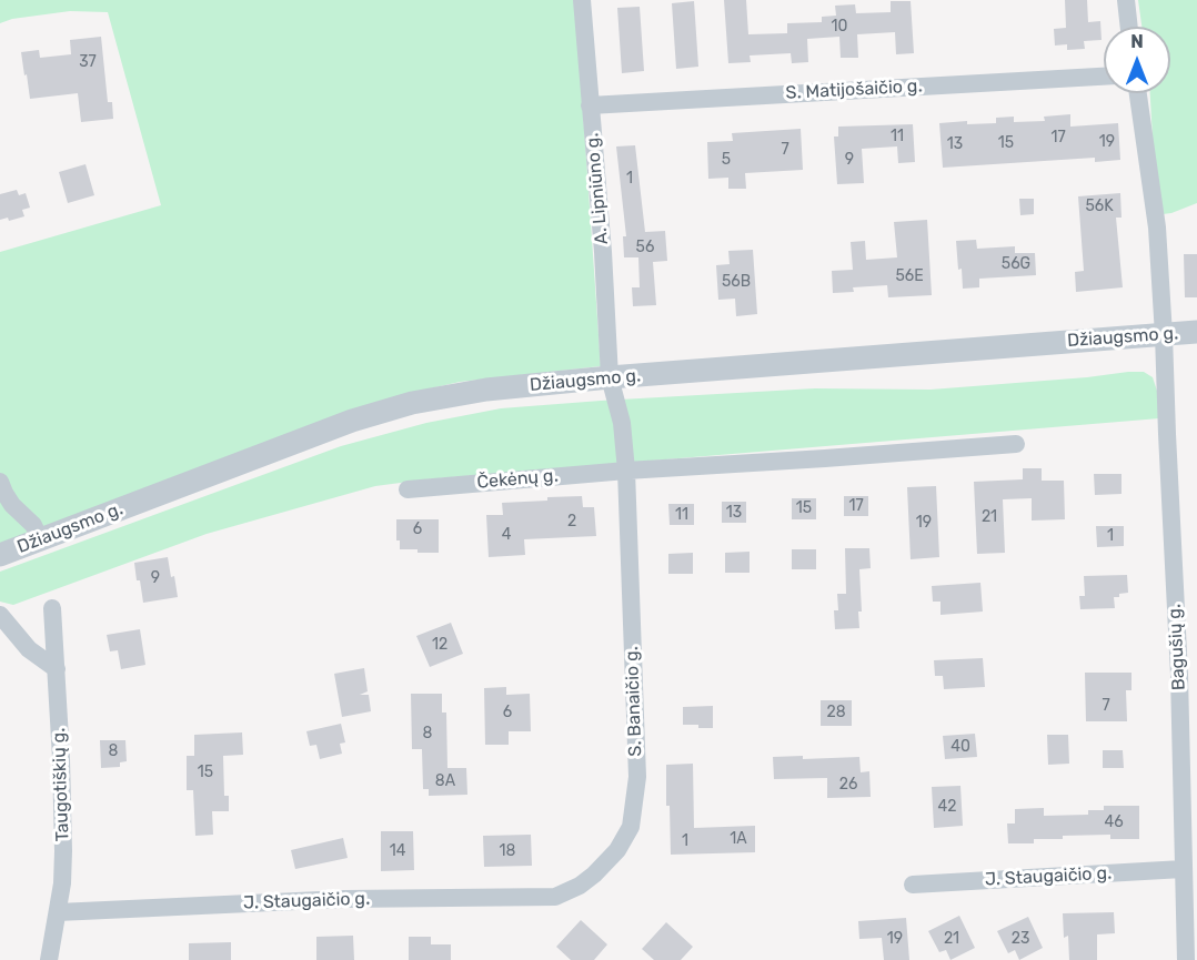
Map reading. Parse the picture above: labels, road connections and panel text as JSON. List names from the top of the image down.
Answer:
{
  "streets": {
    "street": [
      "S. Matijošaičio g.",
      "A. Lipniūno g.",
      "Džiaugsmo g.",
      "Čekėnų g.",
      "Bagušių g.",
      "S. Banaičio g.",
      "Taugotiškių g.",
      "J. Staugaičio g."
    ]
  },
  "crossings": [
    ["S. Matijošaičio g.", "A. Lipniūno g."],
    ["A. Lipniūno g.", "Džiaugsmo g."],
    ["A. Lipniūno g.", "S. Banaičio g."],
    ["Džiaugsmo g.", "Bagušių g."],
    ["Džiaugsmo g.", "S. Banaičio g."],
    ["Čekėnų g.", "S. Banaičio g."],
    ["Bagušių g.", "J. Staugaičio g."],
    ["S. Banaičio g.", "J. Staugaičio g."],
    ["Taugotiškių g.", "J. Staugaičio g."]
  ],
  "house_numbers": [
    "10",
    "37",
    "11",
    "17",
    "19",
    "15",
    "13",
    "7",
    "5",
    "9",
    "1",
    "56K",
    "56",
    "56G",
    "56E",
    "56B",
    "17",
    "15",
    "13",
    "11",
    "21",
    "2",
    "19",
    "6",
    "4",
    "1",
    "9",
    "12",
    "7",
    "6",
    "28",
    "8",
    "40",
    "8",
    "15",
    "8A",
    "26",
    "42",
    "46",
    "1A",
    "1",
    "14",
    "18",
    "19",
    "21",
    "23"
  ],
  "north": "top"
}
